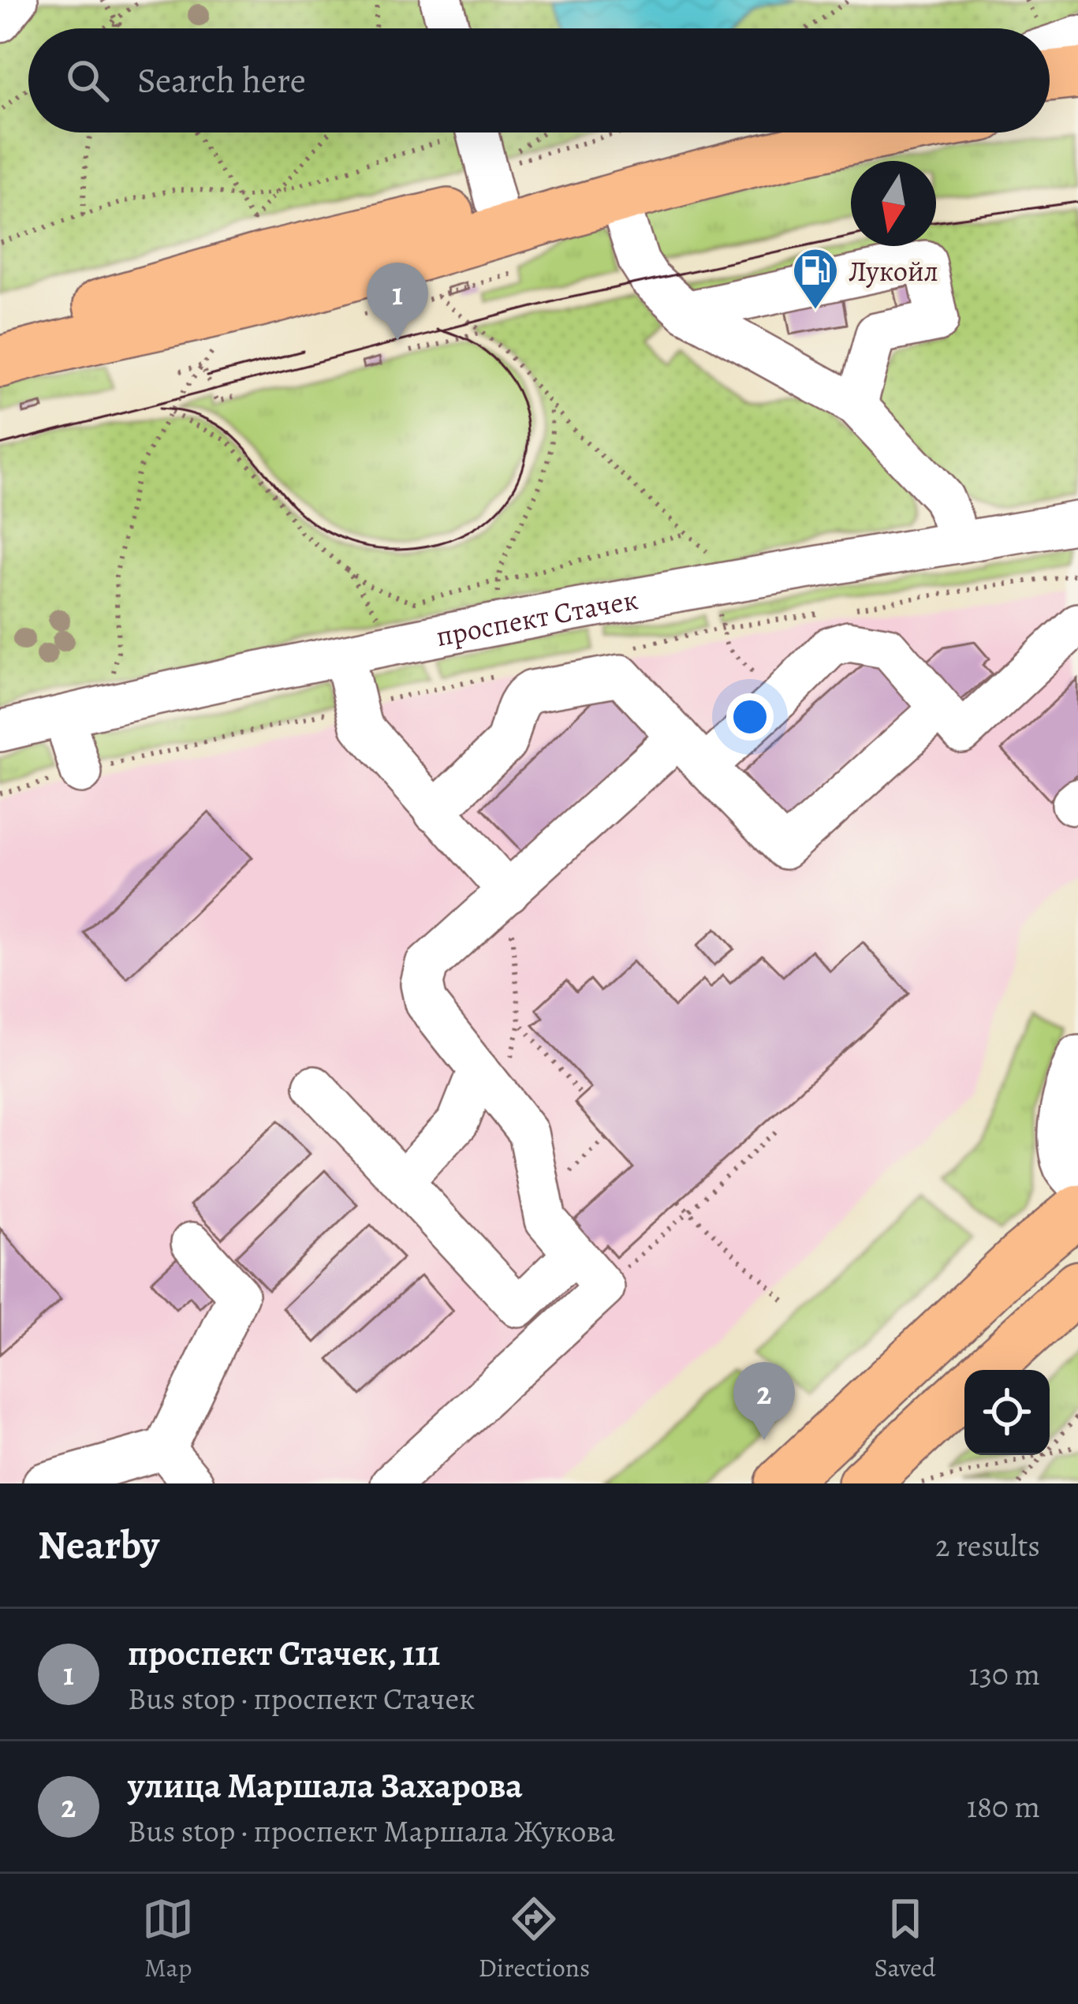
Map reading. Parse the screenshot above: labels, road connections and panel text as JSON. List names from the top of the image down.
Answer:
{
  "streets": {
    "street": ["проспект Стачек"]
  },
  "places": {
    "fuel station": ["Лукойл"]
  },
  "north": "bottom",
  "page": {
    "search": "Search here",
    "pins": ["1", "2"],
    "heading": ["Nearby", "2 results"],
    "list": [
      {
        "mark": "1",
        "name": "проспект Стачек, 111",
        "note": "Bus stop · проспект Стачек",
        "value": "130 m"
      },
      {
        "mark": "2",
        "name": "улица Маршала Захарова",
        "note": "Bus stop · проспект Маршала Жукова",
        "value": "180 m"
      }
    ],
    "nav": ["Map", "Directions", "Saved"]
  }
}
